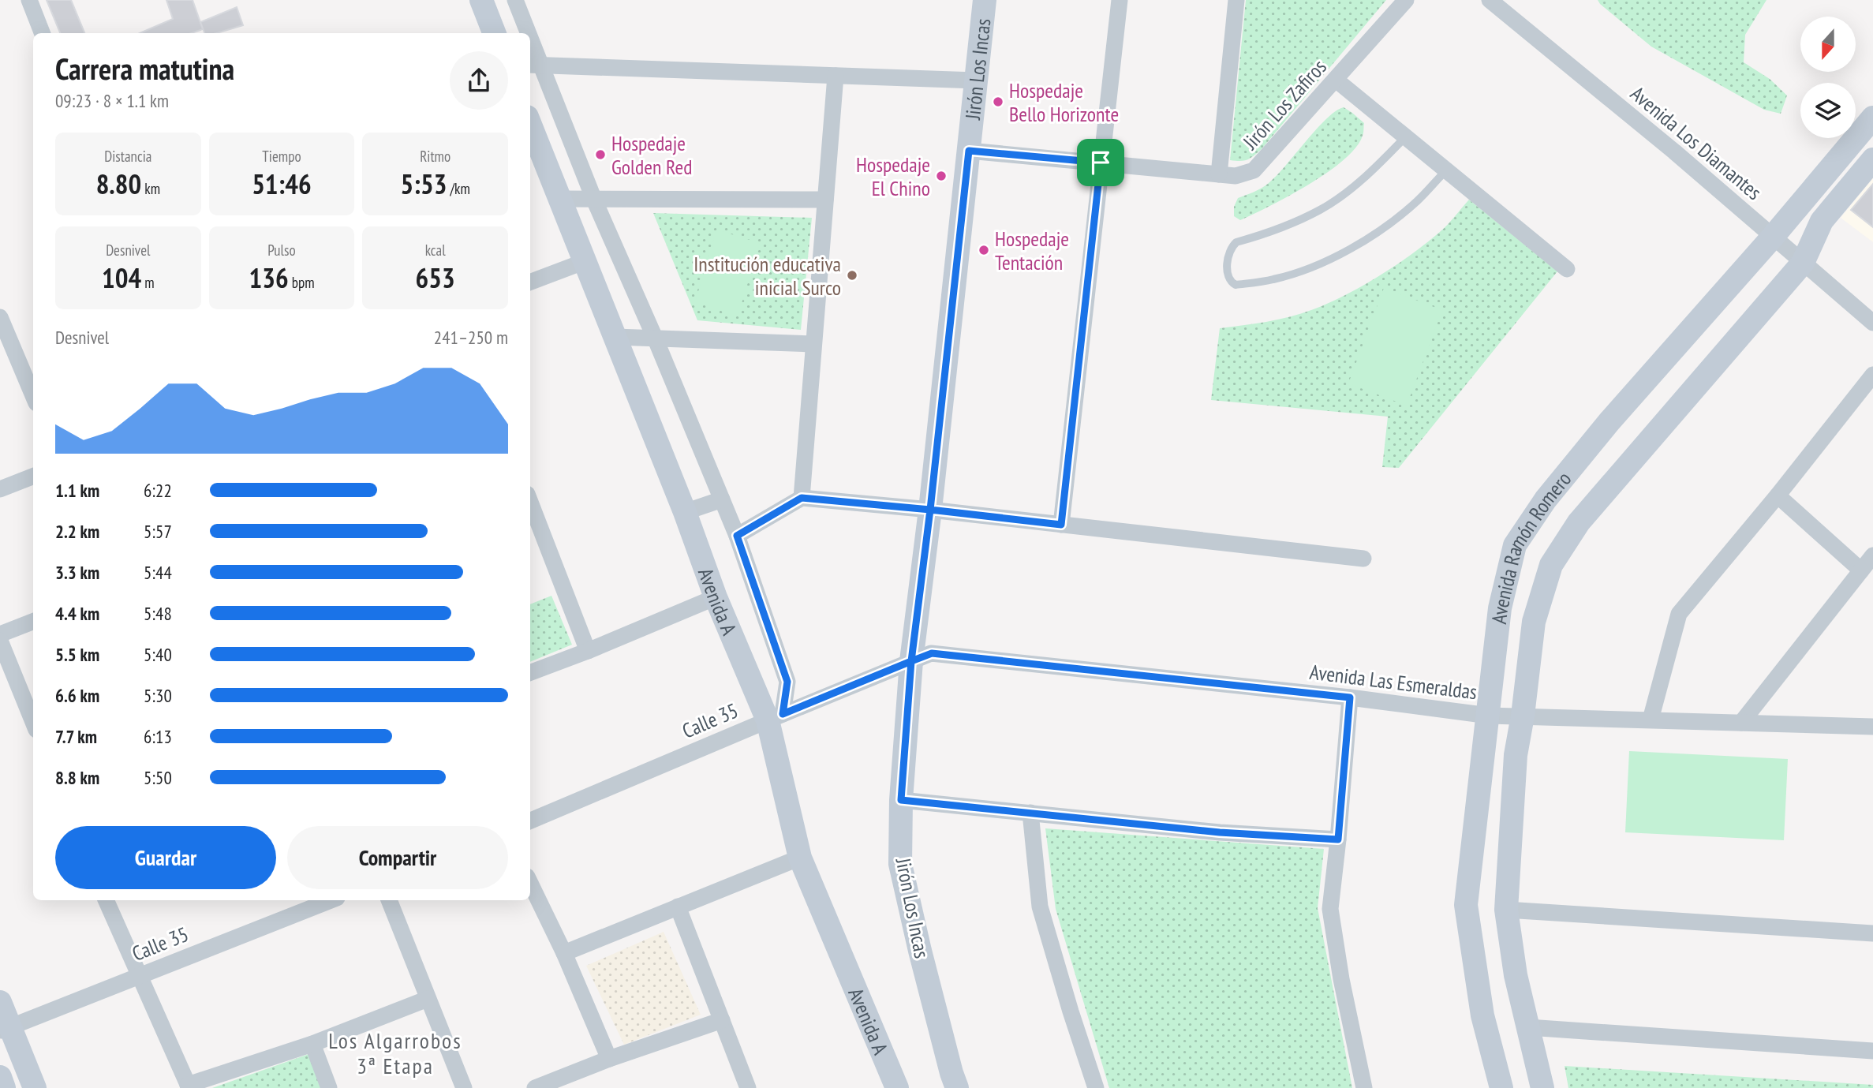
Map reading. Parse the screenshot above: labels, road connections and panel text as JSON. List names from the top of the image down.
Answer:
{
  "streets": {
    "street": [
      "Jirón Los Incas",
      "Jirón Los Zafiros",
      "Avenida Los Diamantes",
      "Avenida Ramón Romero",
      "Avenida A",
      "Avenida Las Esmeraldas",
      "Calle 35"
    ]
  },
  "crossings": [
    ["Jirón Los Incas", "Jirón Los Zafiros"],
    ["Jirón Los Incas", "Avenida Las Esmeraldas"],
    ["Jirón Los Incas", "Calle 35"],
    ["Avenida Los Diamantes", "Avenida Ramón Romero"],
    ["Avenida Ramón Romero", "Avenida Las Esmeraldas"],
    ["Avenida A", "Calle 35"],
    ["Avenida Las Esmeraldas", "Calle 35"]
  ],
  "districts": ["Los Algarrobos 3ª Etapa"],
  "places": [
    "Hospedaje Bello Horizonte",
    "Hospedaje Golden Red",
    "Hospedaje El Chino",
    "Hospedaje Tentación",
    "Institución educativa inicial Surco"
  ],
  "north": "bottom",
  "page": {
    "heading": ["Carrera matutina", "09:23 · 8 × 1.1 km"],
    "stats": [
      ["Distancia", "8.80 km"],
      ["Tiempo", "51:46"],
      ["Ritmo", "5:53 /km"],
      ["Desnivel", "104 m"],
      ["Pulso", "136 bpm"],
      ["kcal", "653"]
    ],
    "chart": ["Desnivel", "241–250 m"],
    "list": [
      {
        "name": "1.1 km",
        "note": "6:22"
      },
      {
        "name": "2.2 km",
        "note": "5:57"
      },
      {
        "name": "3.3 km",
        "note": "5:44"
      },
      {
        "name": "4.4 km",
        "note": "5:48"
      },
      {
        "name": "5.5 km",
        "note": "5:40"
      },
      {
        "name": "6.6 km",
        "note": "5:30"
      },
      {
        "name": "7.7 km",
        "note": "6:13"
      },
      {
        "name": "8.8 km",
        "note": "5:50"
      }
    ],
    "buttons": ["Guardar", "Compartir"]
  }
}
